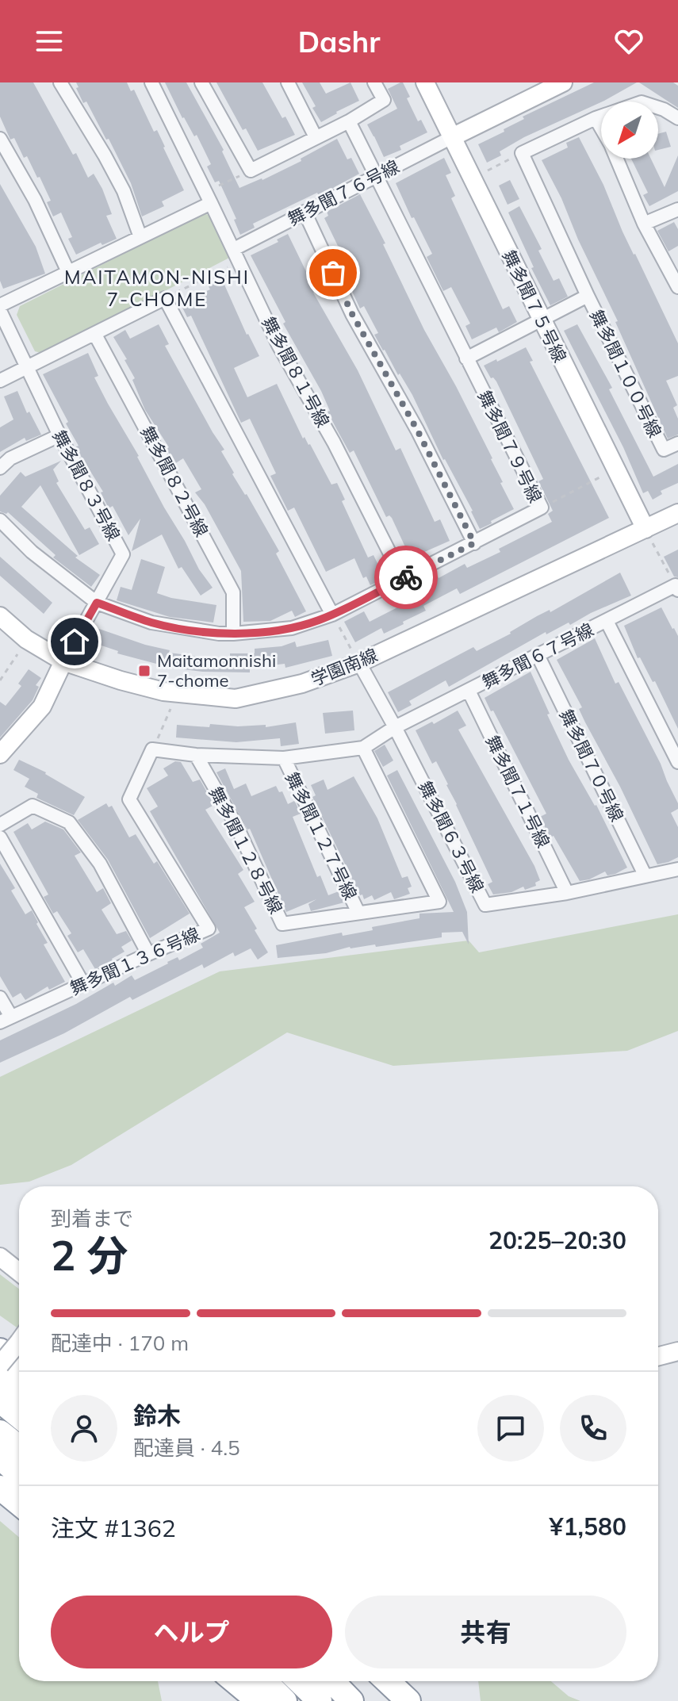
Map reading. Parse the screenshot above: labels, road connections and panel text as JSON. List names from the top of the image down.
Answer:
{
  "streets": {
    "street": [
      "舞多聞７６号線",
      "舞多聞７５号線",
      "舞多聞８１号線",
      "舞多聞１００号線",
      "舞多聞７９号線",
      "舞多聞８２号線",
      "舞多聞８３号線",
      "舞多聞６７号線",
      "学園南線",
      "舞多聞７０号線",
      "舞多聞７１号線",
      "舞多聞１２７号線",
      "舞多聞６３号線",
      "舞多聞１２８号線",
      "舞多聞１３６号線"
    ]
  },
  "crossings": [
    ["舞多聞７６号線", "舞多聞７５号線"],
    ["舞多聞７６号線", "舞多聞８１号線"],
    ["舞多聞７６号線", "舞多聞７９号線"],
    ["舞多聞７５号線", "舞多聞１００号線"],
    ["舞多聞７５号線", "学園南線"],
    ["舞多聞８１号線", "舞多聞７９号線"],
    ["舞多聞１００号線", "舞多聞７９号線"],
    ["舞多聞７９号線", "舞多聞８２号線"],
    ["舞多聞７９号線", "舞多聞８３号線"],
    ["舞多聞６７号線", "舞多聞７０号線"],
    ["舞多聞６７号線", "舞多聞７１号線"],
    ["舞多聞６７号線", "舞多聞６３号線"],
    ["舞多聞６７号線", "舞多聞１２８号線"],
    ["学園南線", "舞多聞６３号線"],
    ["舞多聞７０号線", "舞多聞６３号線"],
    ["舞多聞７１号線", "舞多聞６３号線"],
    ["舞多聞１２７号線", "舞多聞１２８号線"]
  ],
  "districts": ["MAITAMON-NISHI 7-CHOME"],
  "places": {
    "transit": ["Maitamonnishi 7-chome"]
  },
  "north": "bottom left",
  "page": {
    "header": "Dashr",
    "heading": ["2 分", "到着まで", "20:25–20:30"],
    "panel": [
      "鈴木",
      "配達員 · 4.5",
      "注文 #1362",
      "¥1,580"
    ],
    "bar": "配達中 · 170 m",
    "buttons": ["ヘルプ", "共有"]
  }
}
